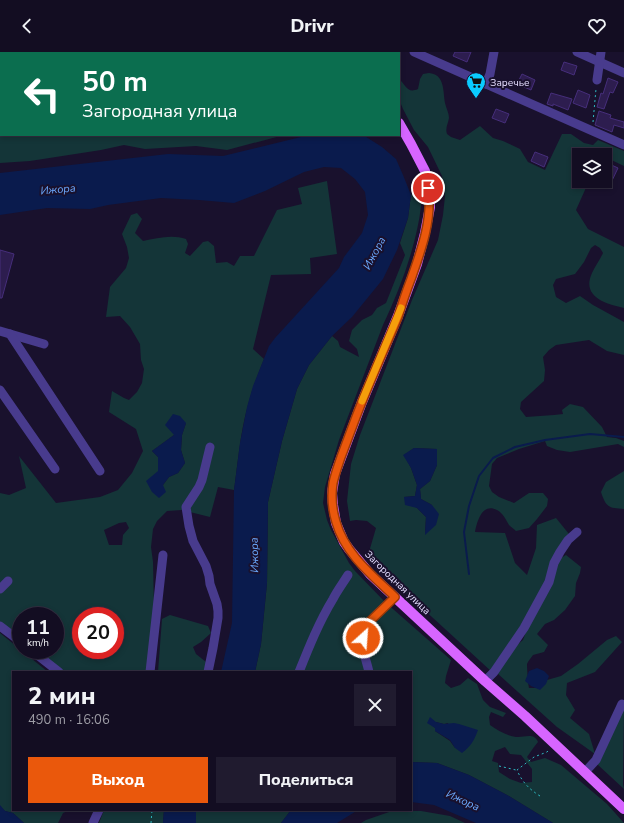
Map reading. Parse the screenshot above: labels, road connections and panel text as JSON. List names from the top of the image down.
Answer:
{
  "streets": {
    "main road": ["Загородная улица"]
  },
  "water": ["Ижора"],
  "places": {
    "supermarket": ["Заречье"]
  },
  "page": {
    "header": "Drivr",
    "turn": ["50 m", "Загородная улица"],
    "speed": "11 km/h",
    "limit": "20",
    "heading": ["2 мин", "490 m · 16:06"],
    "buttons": ["Выход", "Поделиться"]
  }
}
